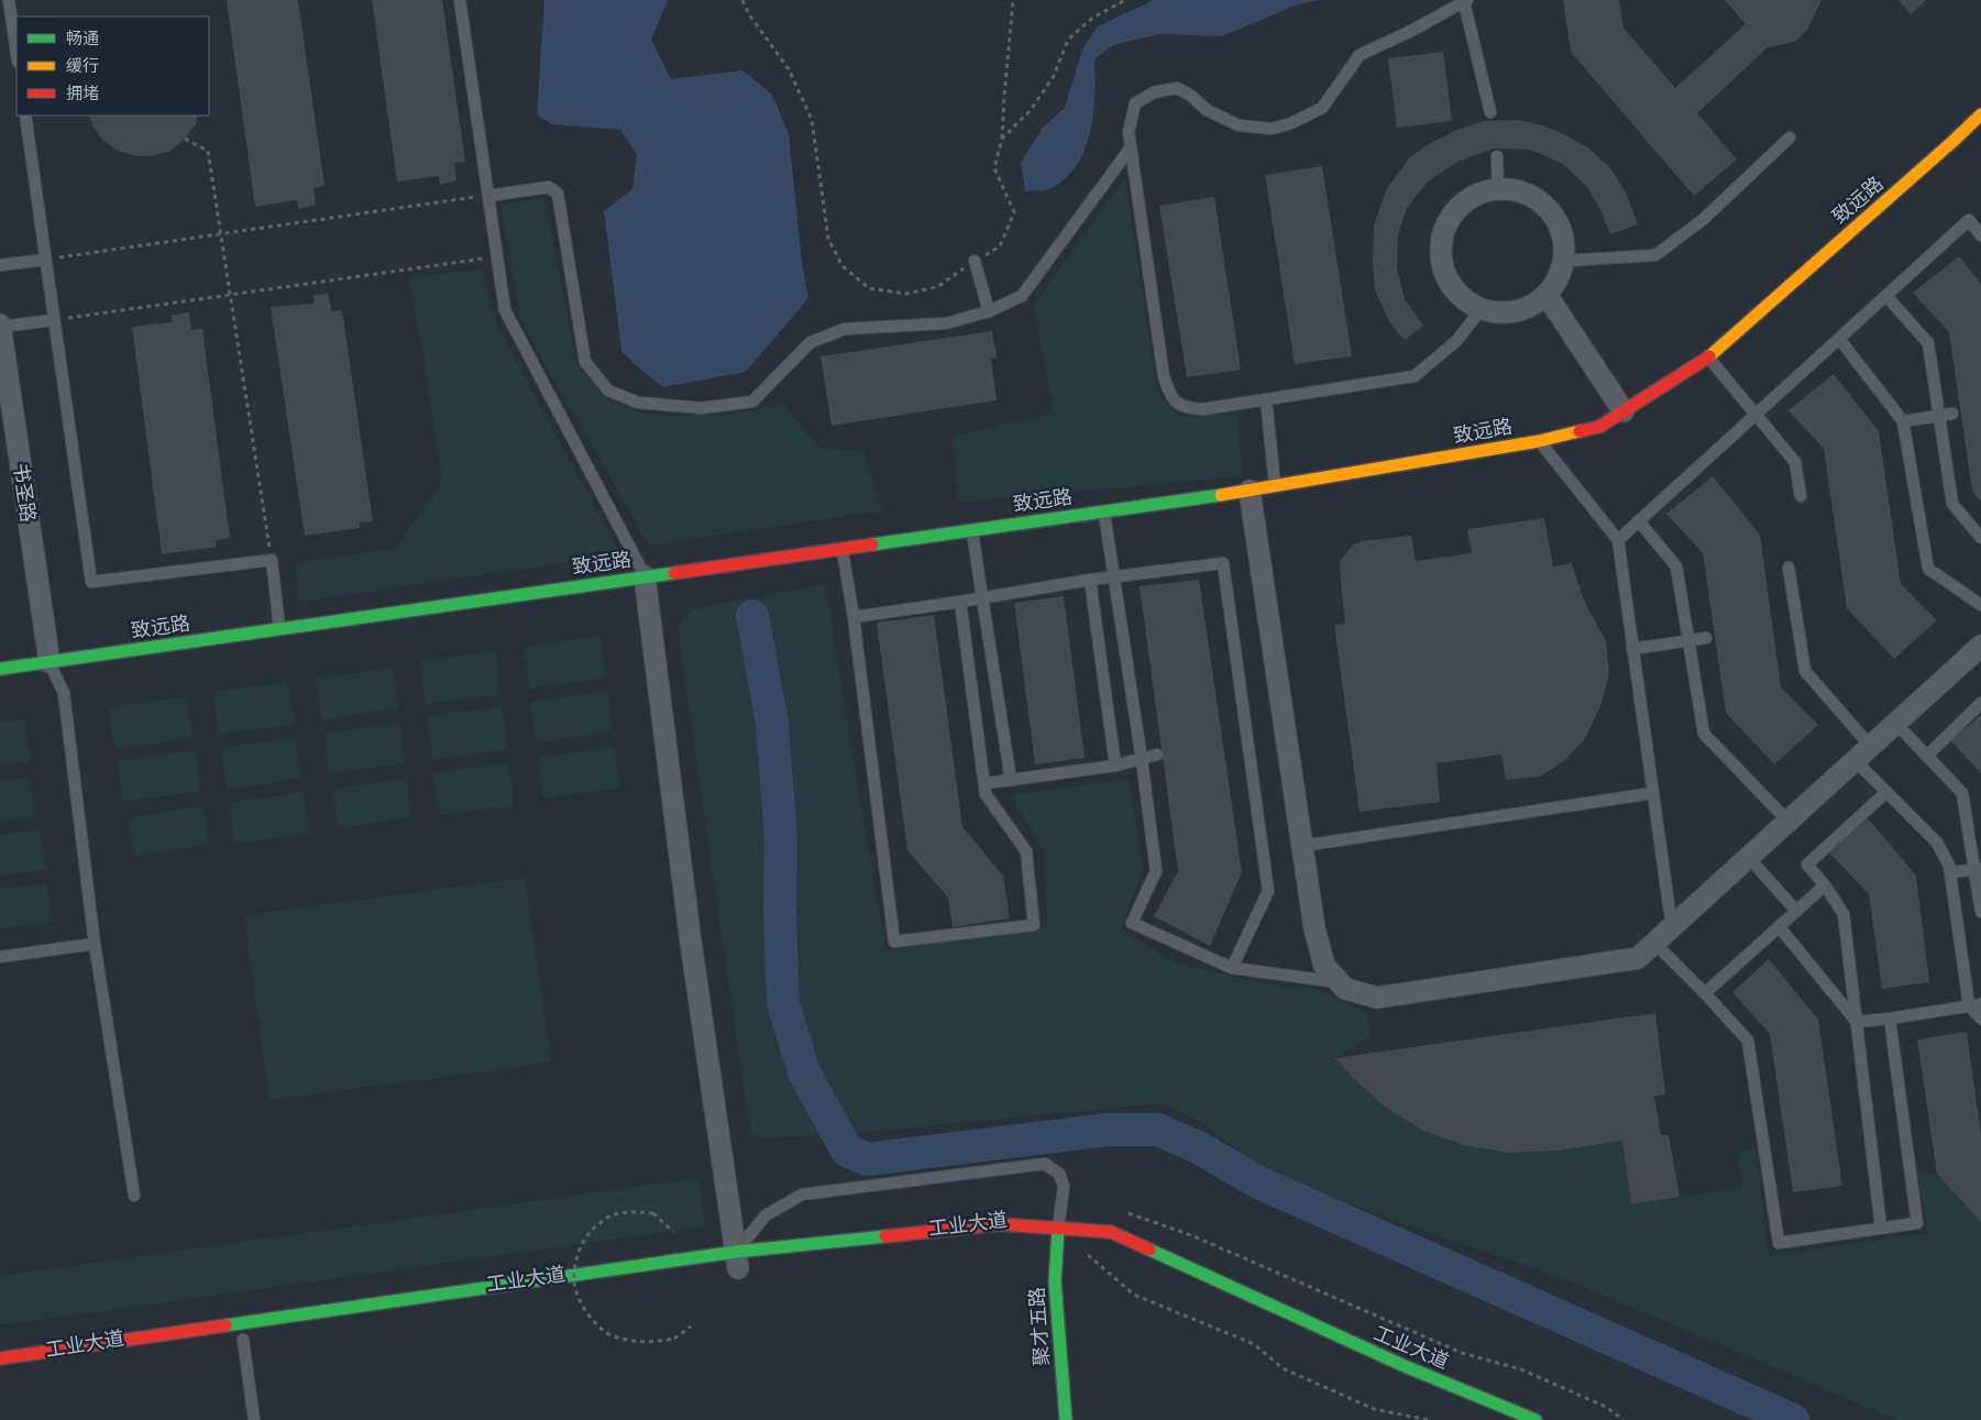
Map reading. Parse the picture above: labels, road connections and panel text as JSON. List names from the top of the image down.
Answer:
{
  "streets": {
    "street": [
      "致远路",
      "书圣路",
      "工业大道",
      "聚才五路"
    ]
  },
  "crossings": [
    ["致远路", "书圣路"],
    ["工业大道", "聚才五路"]
  ],
  "legend": ["畅通", "缓行", "拥堵"]
}
